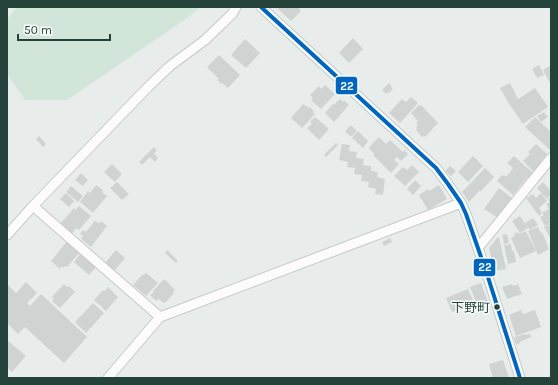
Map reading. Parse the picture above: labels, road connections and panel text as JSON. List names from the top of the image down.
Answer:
{
  "places": ["下野町"],
  "lines": ["transit line 22"],
  "scale_bar": "50 m"
}
